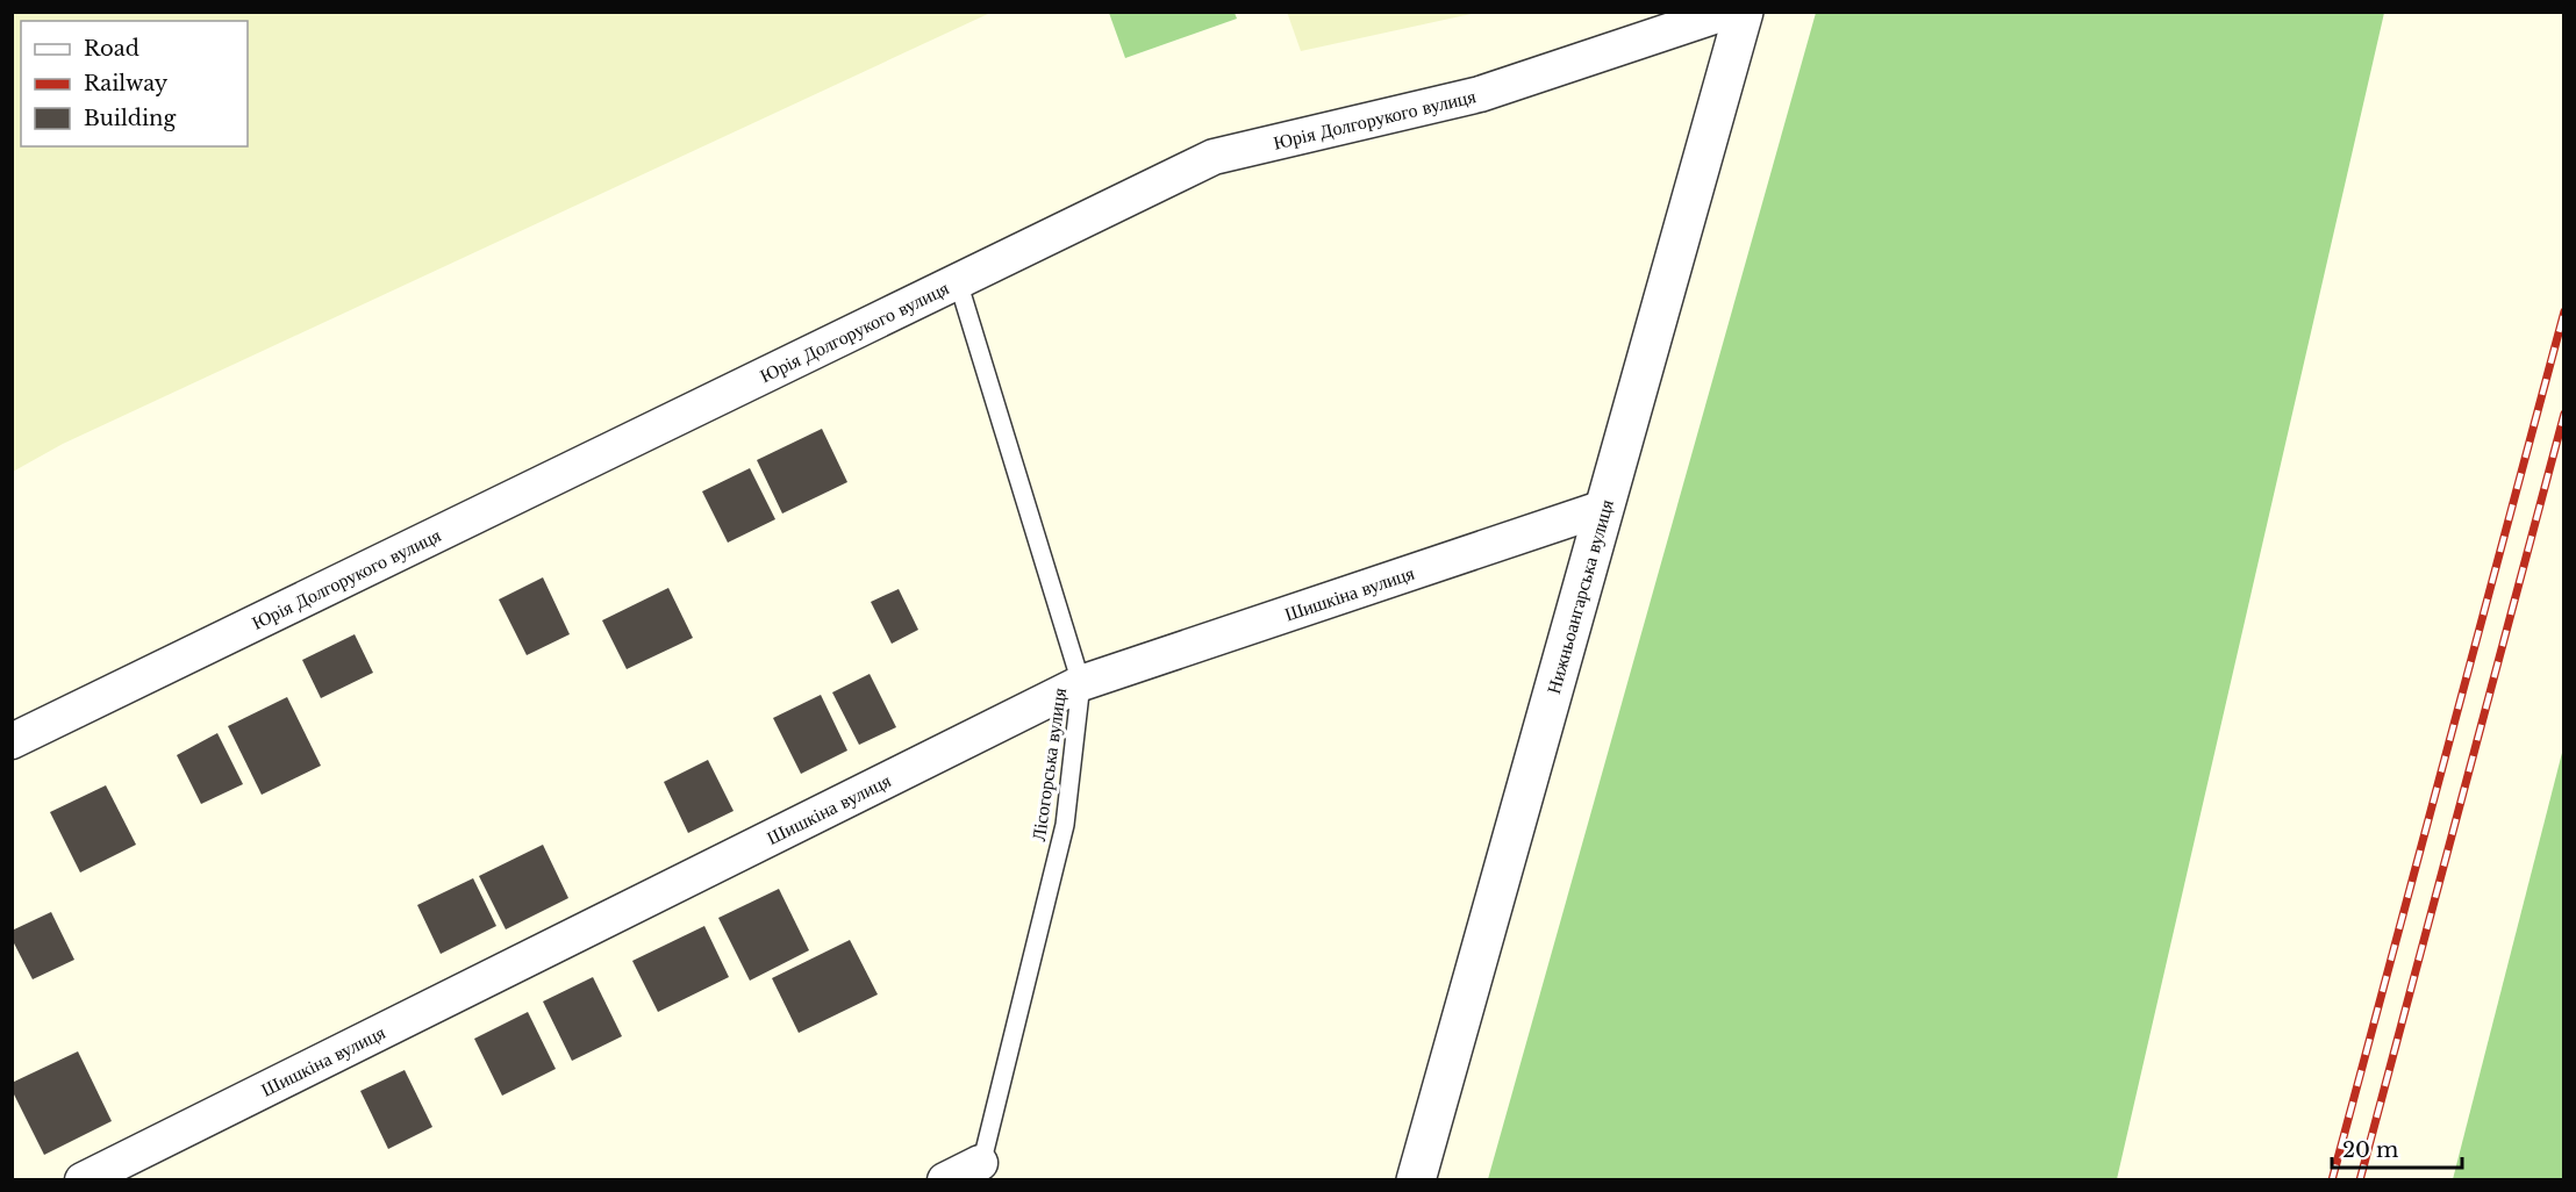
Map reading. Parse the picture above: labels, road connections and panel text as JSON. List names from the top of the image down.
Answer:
{
  "streets": {
    "street": ["Юрія Долгорукого вулиця", "Шишкіна вулиця", "Нижньоангарська вулиця"],
    "lane": ["Лісогорська вулиця"]
  },
  "crossings": [
    ["Юрія Долгорукого вулиця", "Лісогорська вулиця"],
    ["Шишкіна вулиця", "Нижньоангарська вулиця"],
    ["Шишкіна вулиця", "Лісогорська вулиця"]
  ],
  "legend": ["Road", "Railway", "Building"],
  "scale_bar": "20 m"
}
